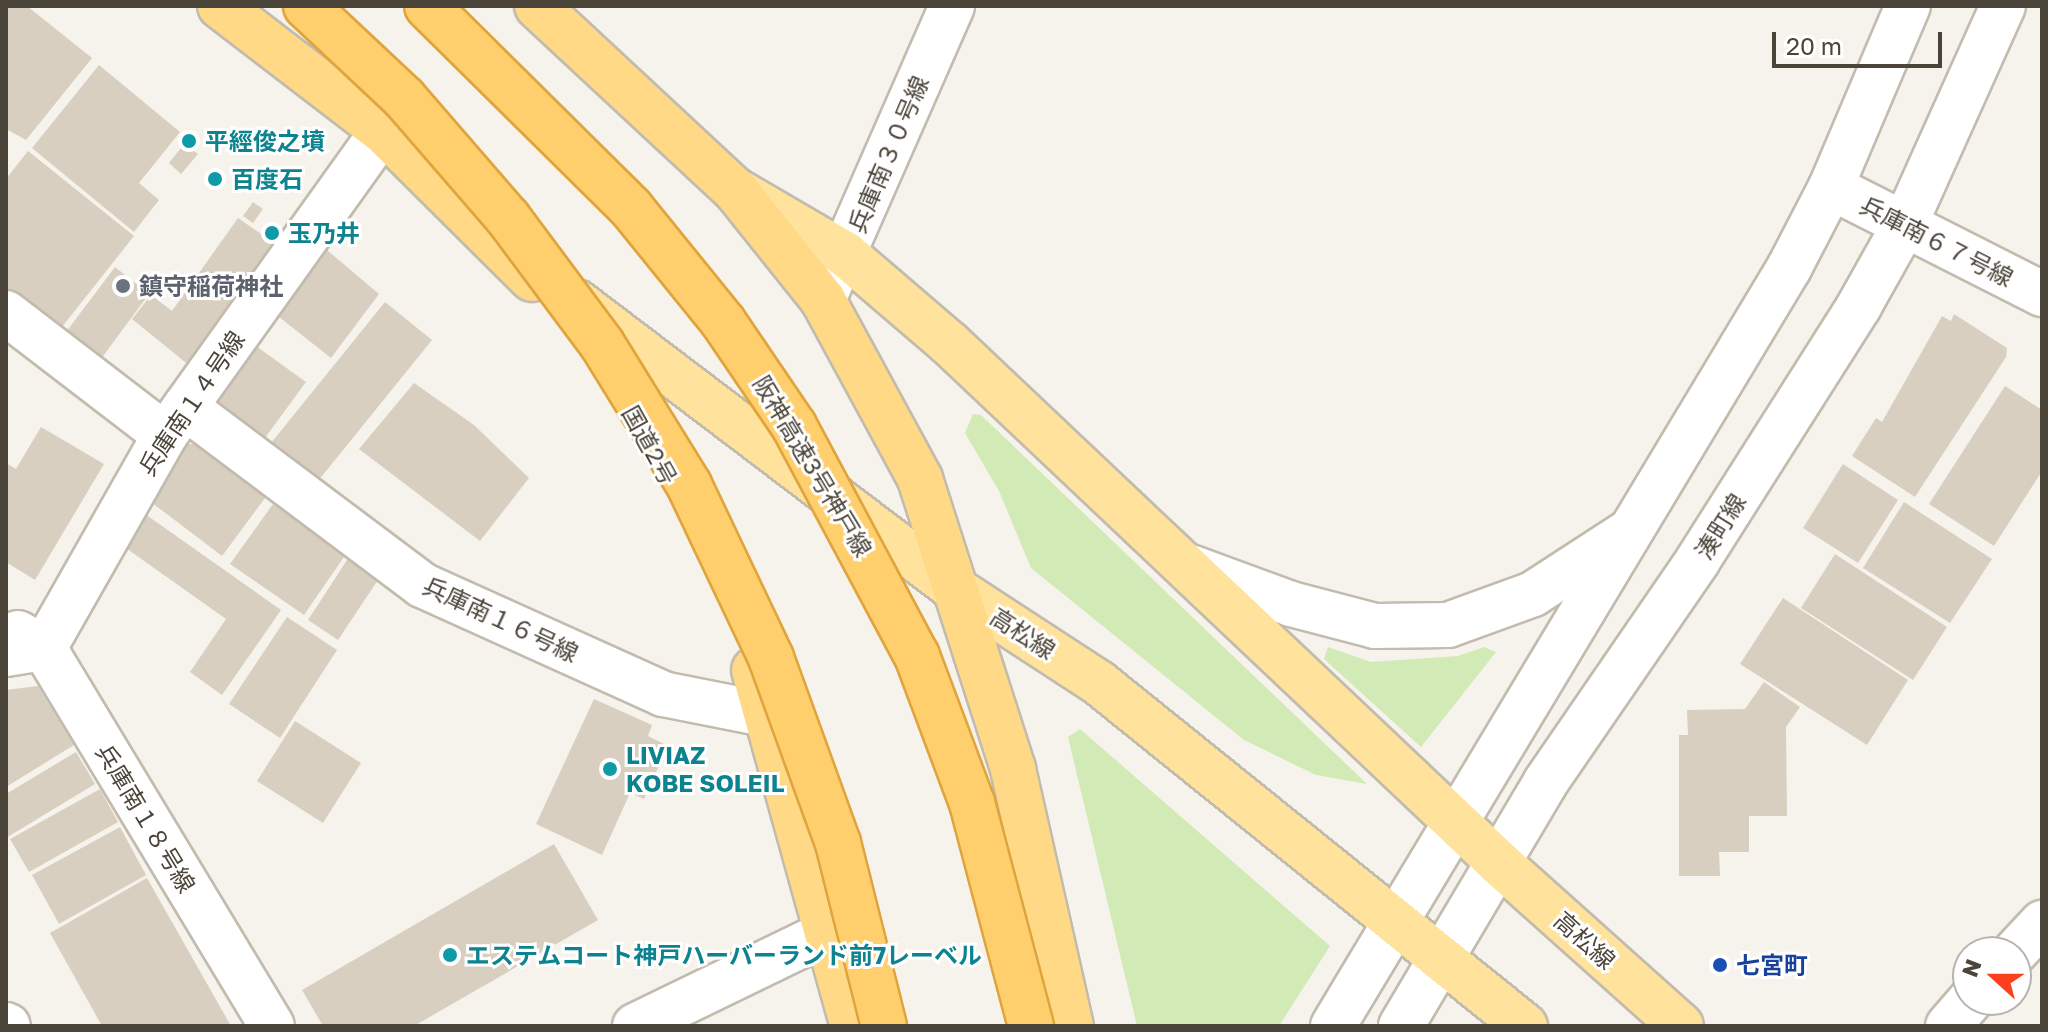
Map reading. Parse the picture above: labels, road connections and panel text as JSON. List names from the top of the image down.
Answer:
{
  "streets": {
    "highway": ["国道2号", "阪神高速3号神戸線"],
    "main road": ["高松線"],
    "street": [
      "兵庫南３０号線",
      "兵庫南６７号線",
      "兵庫南１４号線",
      "湊町線",
      "兵庫南１６号線",
      "兵庫南１８号線"
    ]
  },
  "crossings": [
    ["兵庫南３０号線", "高松線"],
    ["兵庫南６７号線", "湊町線"],
    ["兵庫南１４号線", "国道2号"],
    ["兵庫南１４号線", "兵庫南１６号線"],
    ["兵庫南１４号線", "兵庫南１８号線"],
    ["国道2号", "兵庫南１６号線"],
    ["国道2号", "高松線"],
    ["湊町線", "高松線"]
  ],
  "places": [
    "平經俊之墳",
    "百度石",
    "玉乃井",
    "鎮守稲荷神社",
    "LIVIAZ KOBE SOLEIL",
    "エステムコート神戸ハーバーランド前7レーベル",
    "七宮町"
  ],
  "scale_bar": "20 m",
  "north": "left"
}
